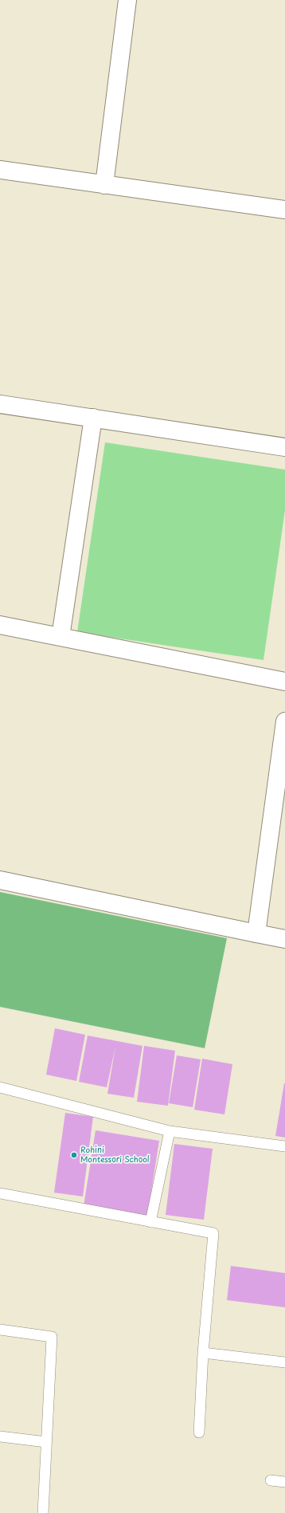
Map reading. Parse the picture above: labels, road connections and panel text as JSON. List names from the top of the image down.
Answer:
{
  "places": ["Rohini Montessori School"]
}
